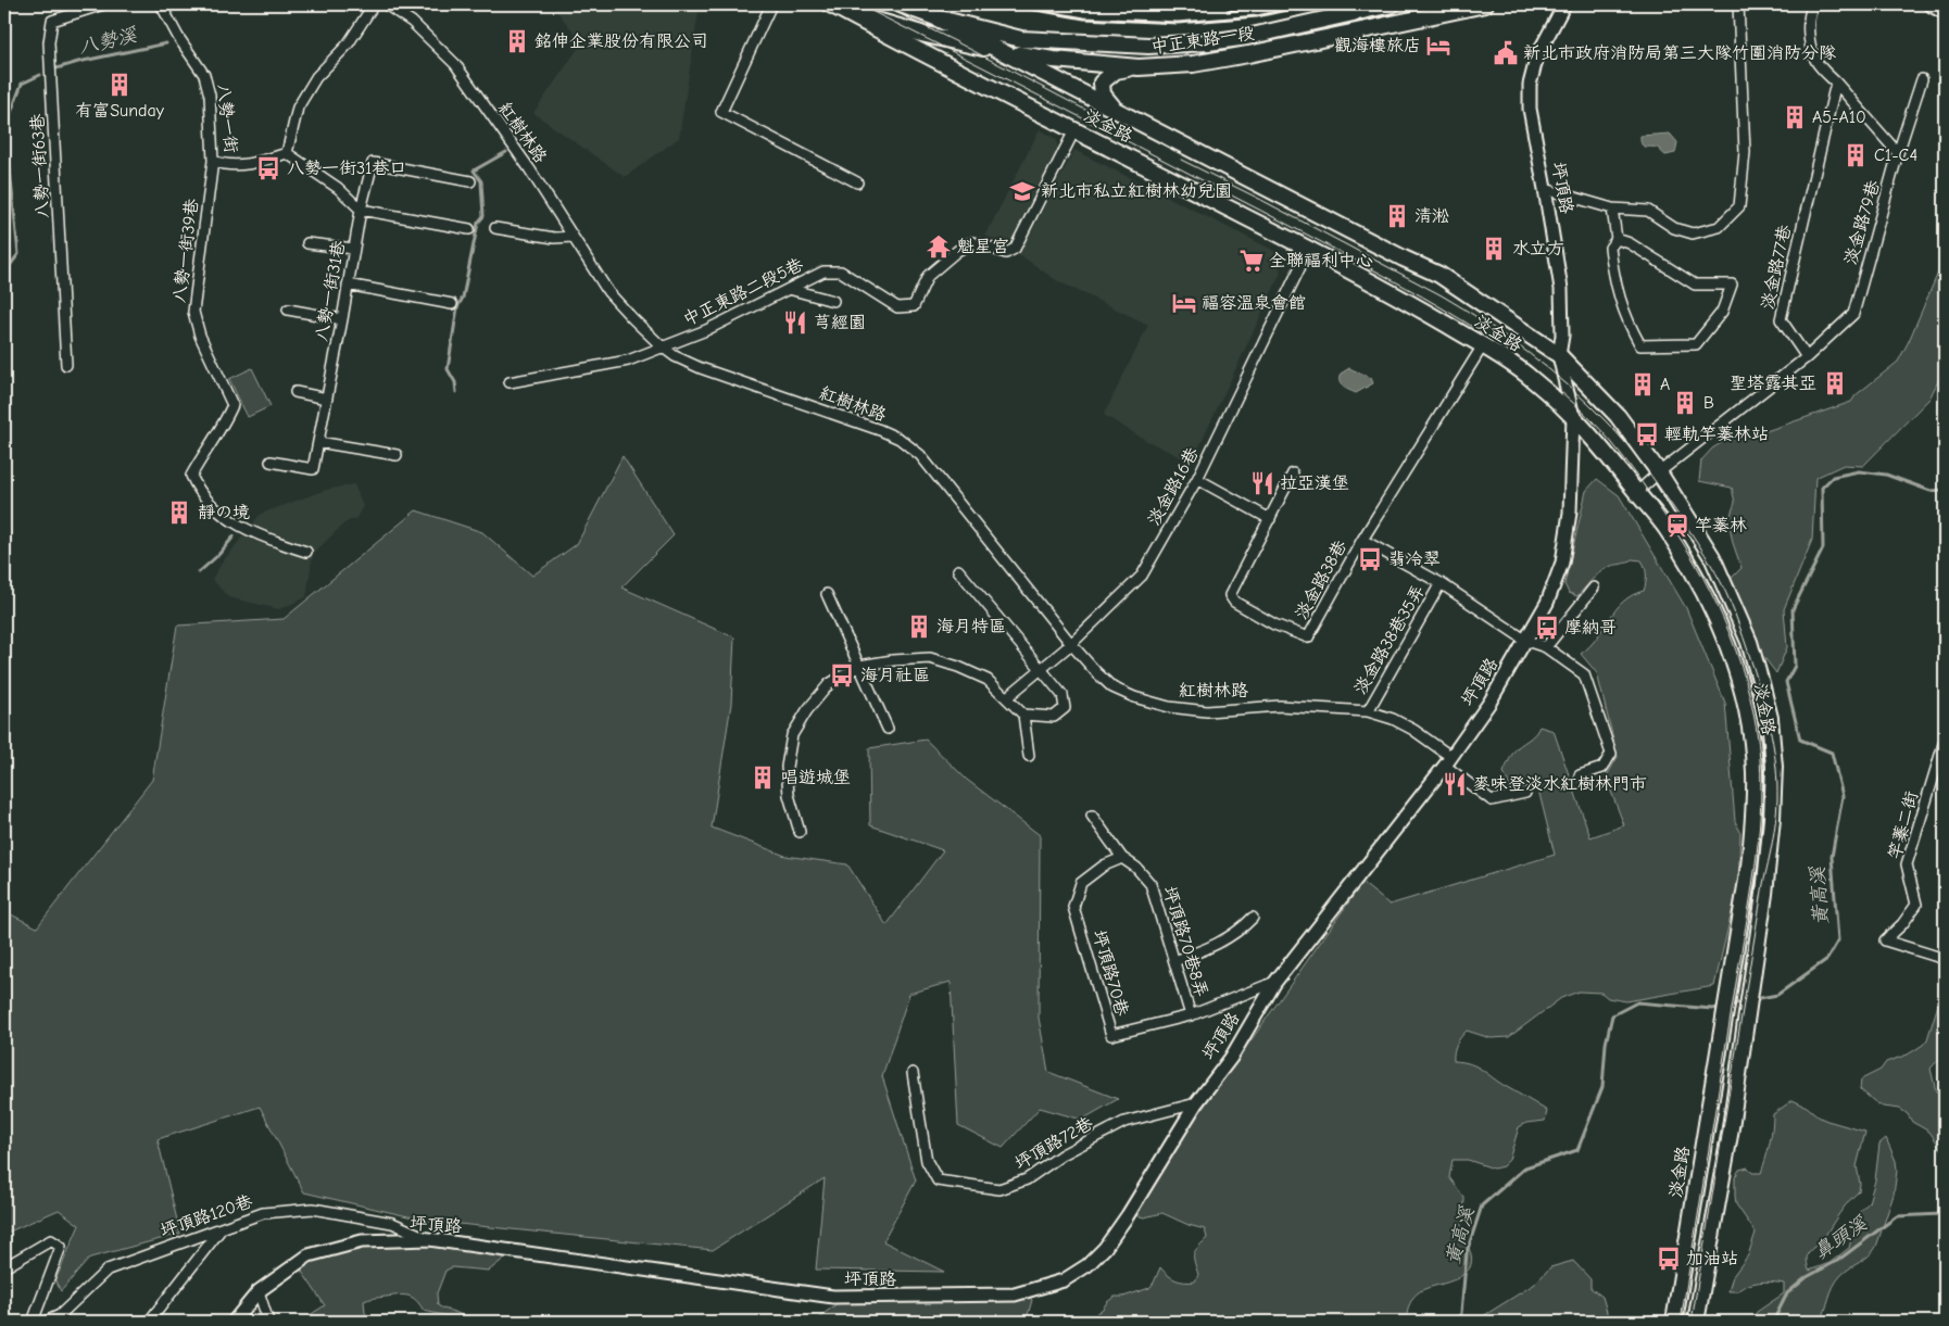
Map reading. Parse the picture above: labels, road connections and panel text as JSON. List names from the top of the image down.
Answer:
{
  "streets": {
    "main road": ["中正東路一段", "淡金路"],
    "street": [
      "八勢一街",
      "紅樹林路",
      "八勢一街63巷",
      "坪頂路",
      "淡金路79巷",
      "八勢一街39巷",
      "淡金路77巷",
      "八勢一街31巷",
      "中正東路二段5巷",
      "淡金路16巷",
      "淡金路38巷",
      "淡金路38巷35弄",
      "竿蓁二街",
      "坪頂路70巷8弄",
      "坪頂路70巷",
      "坪頂路72巷",
      "坪頂路120巷"
    ]
  },
  "crossings": [
    ["中正東路一段", "淡金路"],
    ["八勢一街", "八勢一街39巷"],
    ["淡金路", "坪頂路"],
    ["淡金路", "中正東路二段5巷"],
    ["淡金路", "淡金路16巷"],
    ["淡金路", "淡金路38巷"],
    ["紅樹林路", "坪頂路"],
    ["紅樹林路", "中正東路二段5巷"],
    ["紅樹林路", "淡金路16巷"],
    ["紅樹林路", "淡金路38巷35弄"],
    ["坪頂路", "坪頂路70巷"],
    ["坪頂路", "坪頂路72巷"],
    ["坪頂路", "坪頂路120巷"],
    ["淡金路79巷", "淡金路77巷"],
    ["坪頂路70巷8弄", "坪頂路70巷"]
  ],
  "water": ["八勢溪", "黃高溪", "鼻頭溪"],
  "places": {
    "building": [
      "銘伸企業股份有限公司",
      "有富Sunday",
      "A5-A10",
      "C1-C4",
      "清淞",
      "水立方",
      "聖塔露其亞",
      "A",
      "B",
      "靜の境",
      "海月特區",
      "唱遊城堡"
    ],
    "hotel": ["觀海樓旅店", "福容溫泉會館"],
    "public building": ["新北市政府消防局第三大隊竹圍消防分隊"],
    "bus stop": [
      "八勢一街31巷口",
      "輕軌竿蓁林站",
      "翡冷翠",
      "摩納哥",
      "海月社區",
      "加油站"
    ],
    "school or university": ["新北市私立紅樹林幼兒園"],
    "temple": ["魁星宮"],
    "supermarket": ["全聯福利中心"],
    "restaurant": ["芎經園", "拉亞漢堡", "麥味登淡水紅樹林門市"],
    "station": ["竿蓁林"]
  }
}
